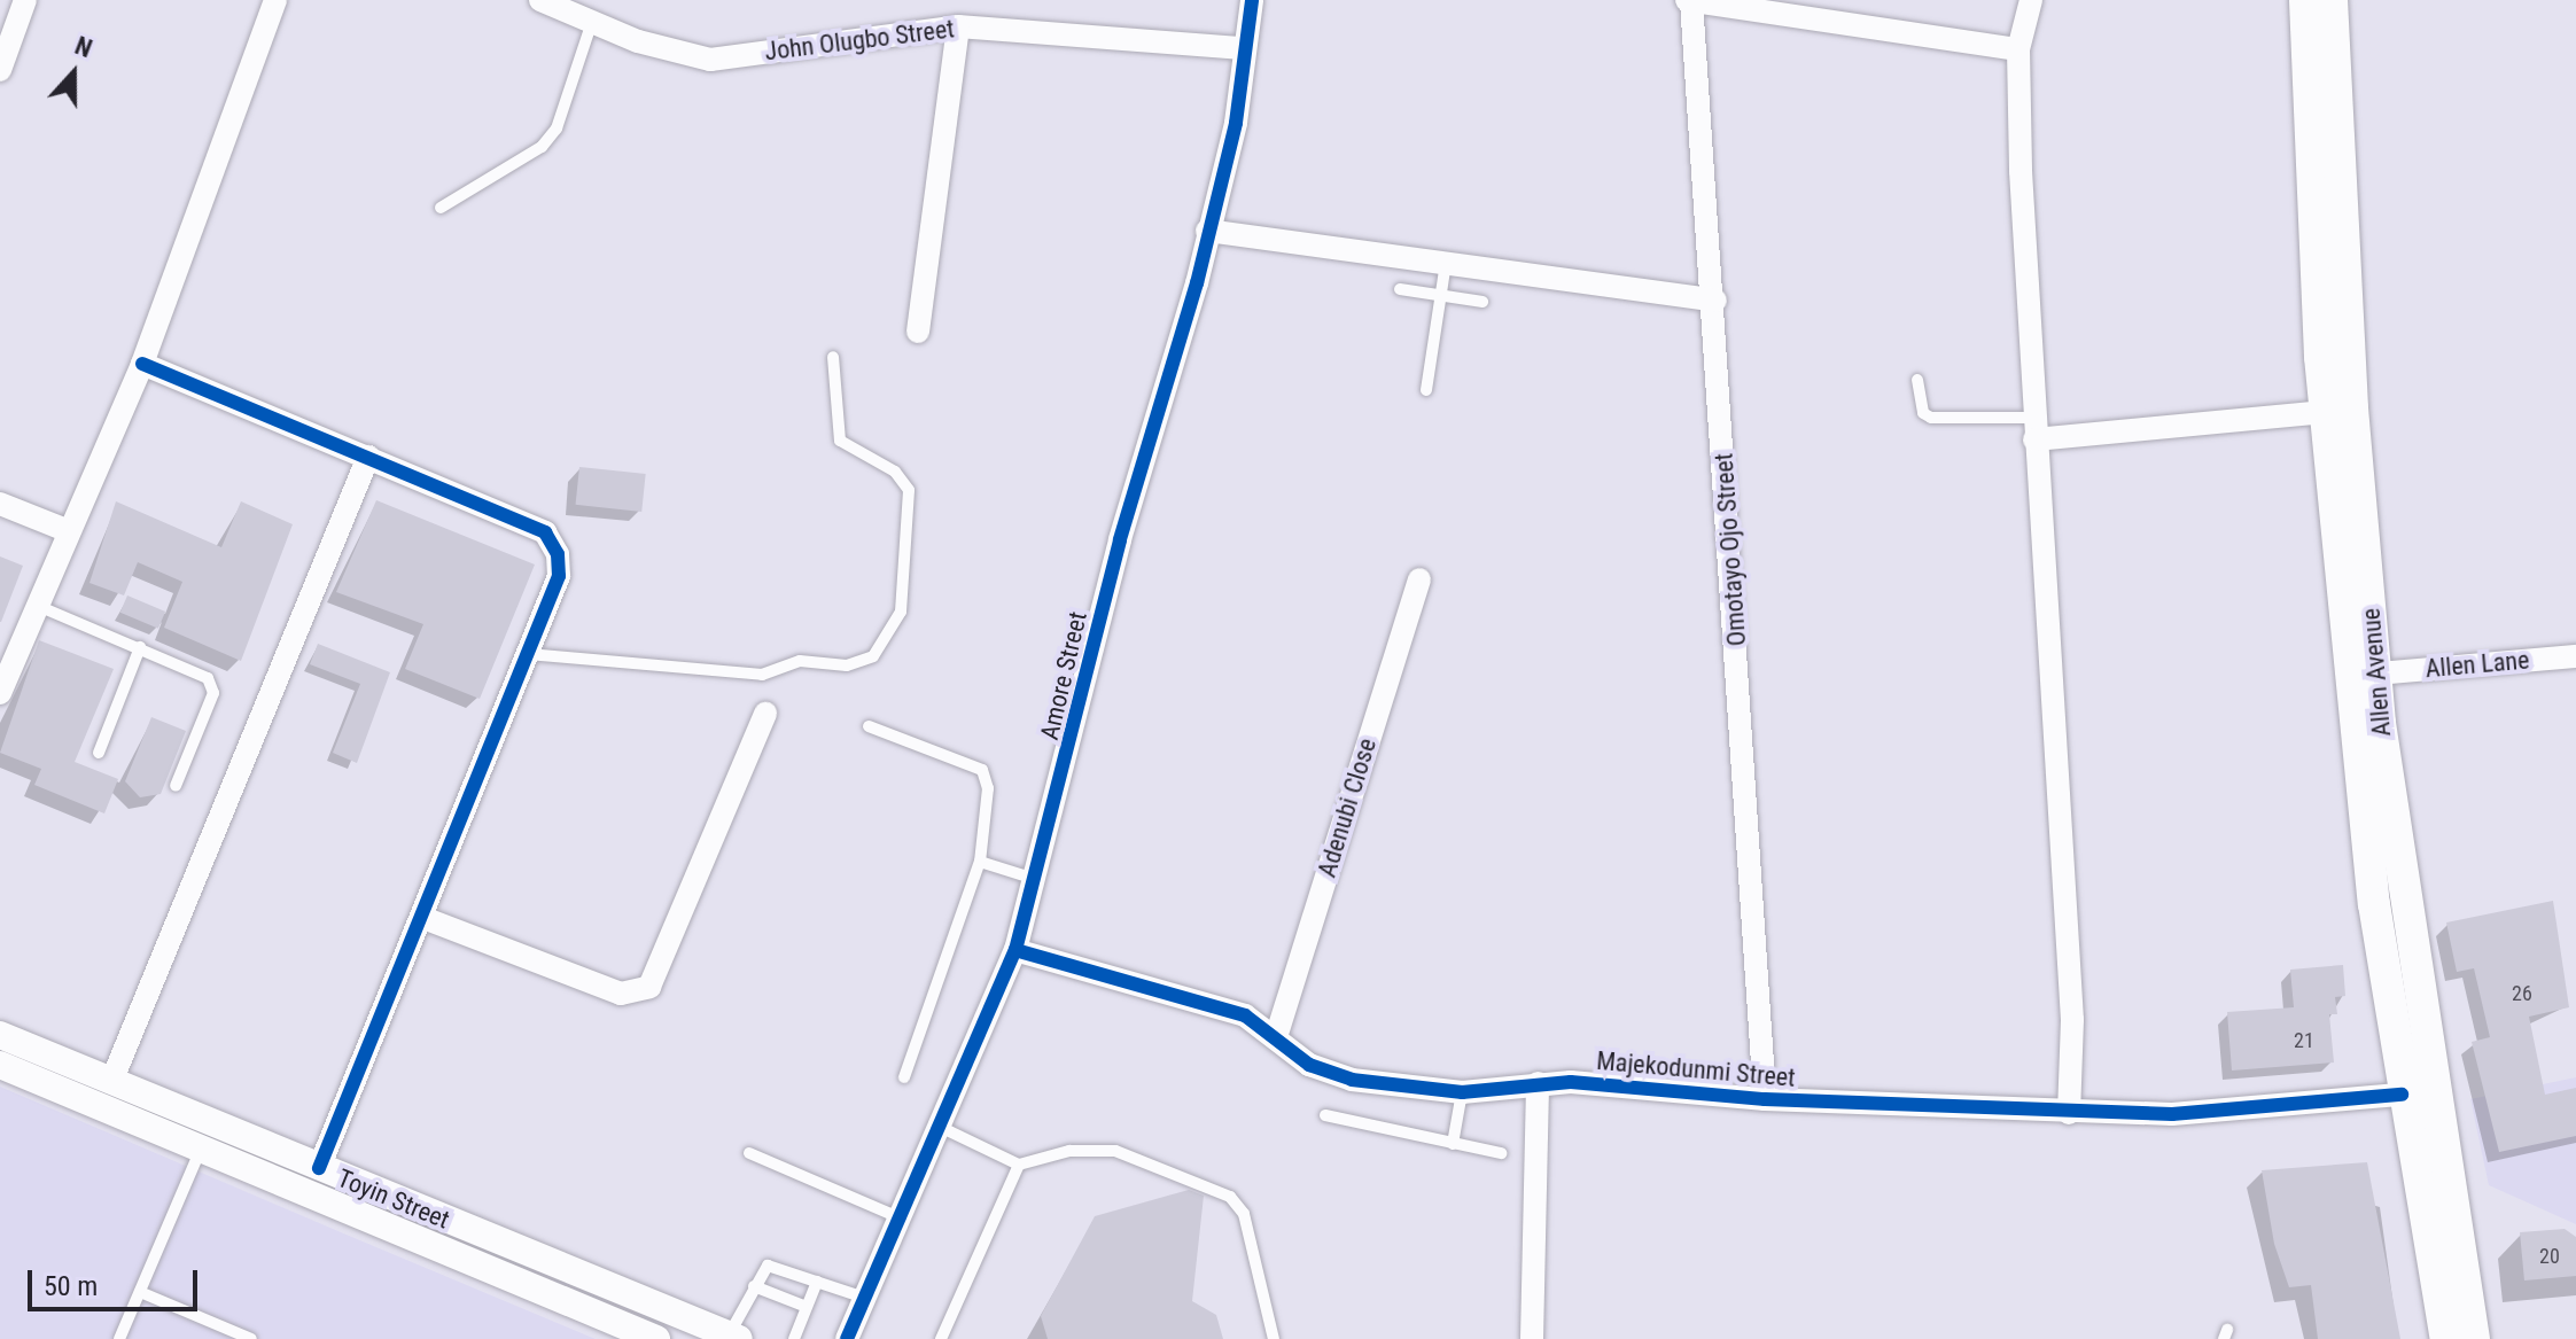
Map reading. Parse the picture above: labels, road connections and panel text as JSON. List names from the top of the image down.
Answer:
{
  "streets": {
    "main road": ["Allen Avenue"],
    "street": [
      "John Olugbo Street",
      "Omotayo Ojo Street",
      "Allen Lane",
      "Amore Street",
      "Adenubi Close",
      "Majekodunmi Street",
      "Toyin Street"
    ]
  },
  "crossings": [
    ["John Olugbo Street", "Amore Street"],
    ["Omotayo Ojo Street", "Majekodunmi Street"],
    ["Allen Lane", "Allen Avenue"],
    ["Allen Avenue", "Majekodunmi Street"],
    ["Amore Street", "Majekodunmi Street"],
    ["Adenubi Close", "Majekodunmi Street"]
  ],
  "house_numbers": ["26", "21", "20"],
  "scale_bar": "50 m",
  "north": "top"
}
